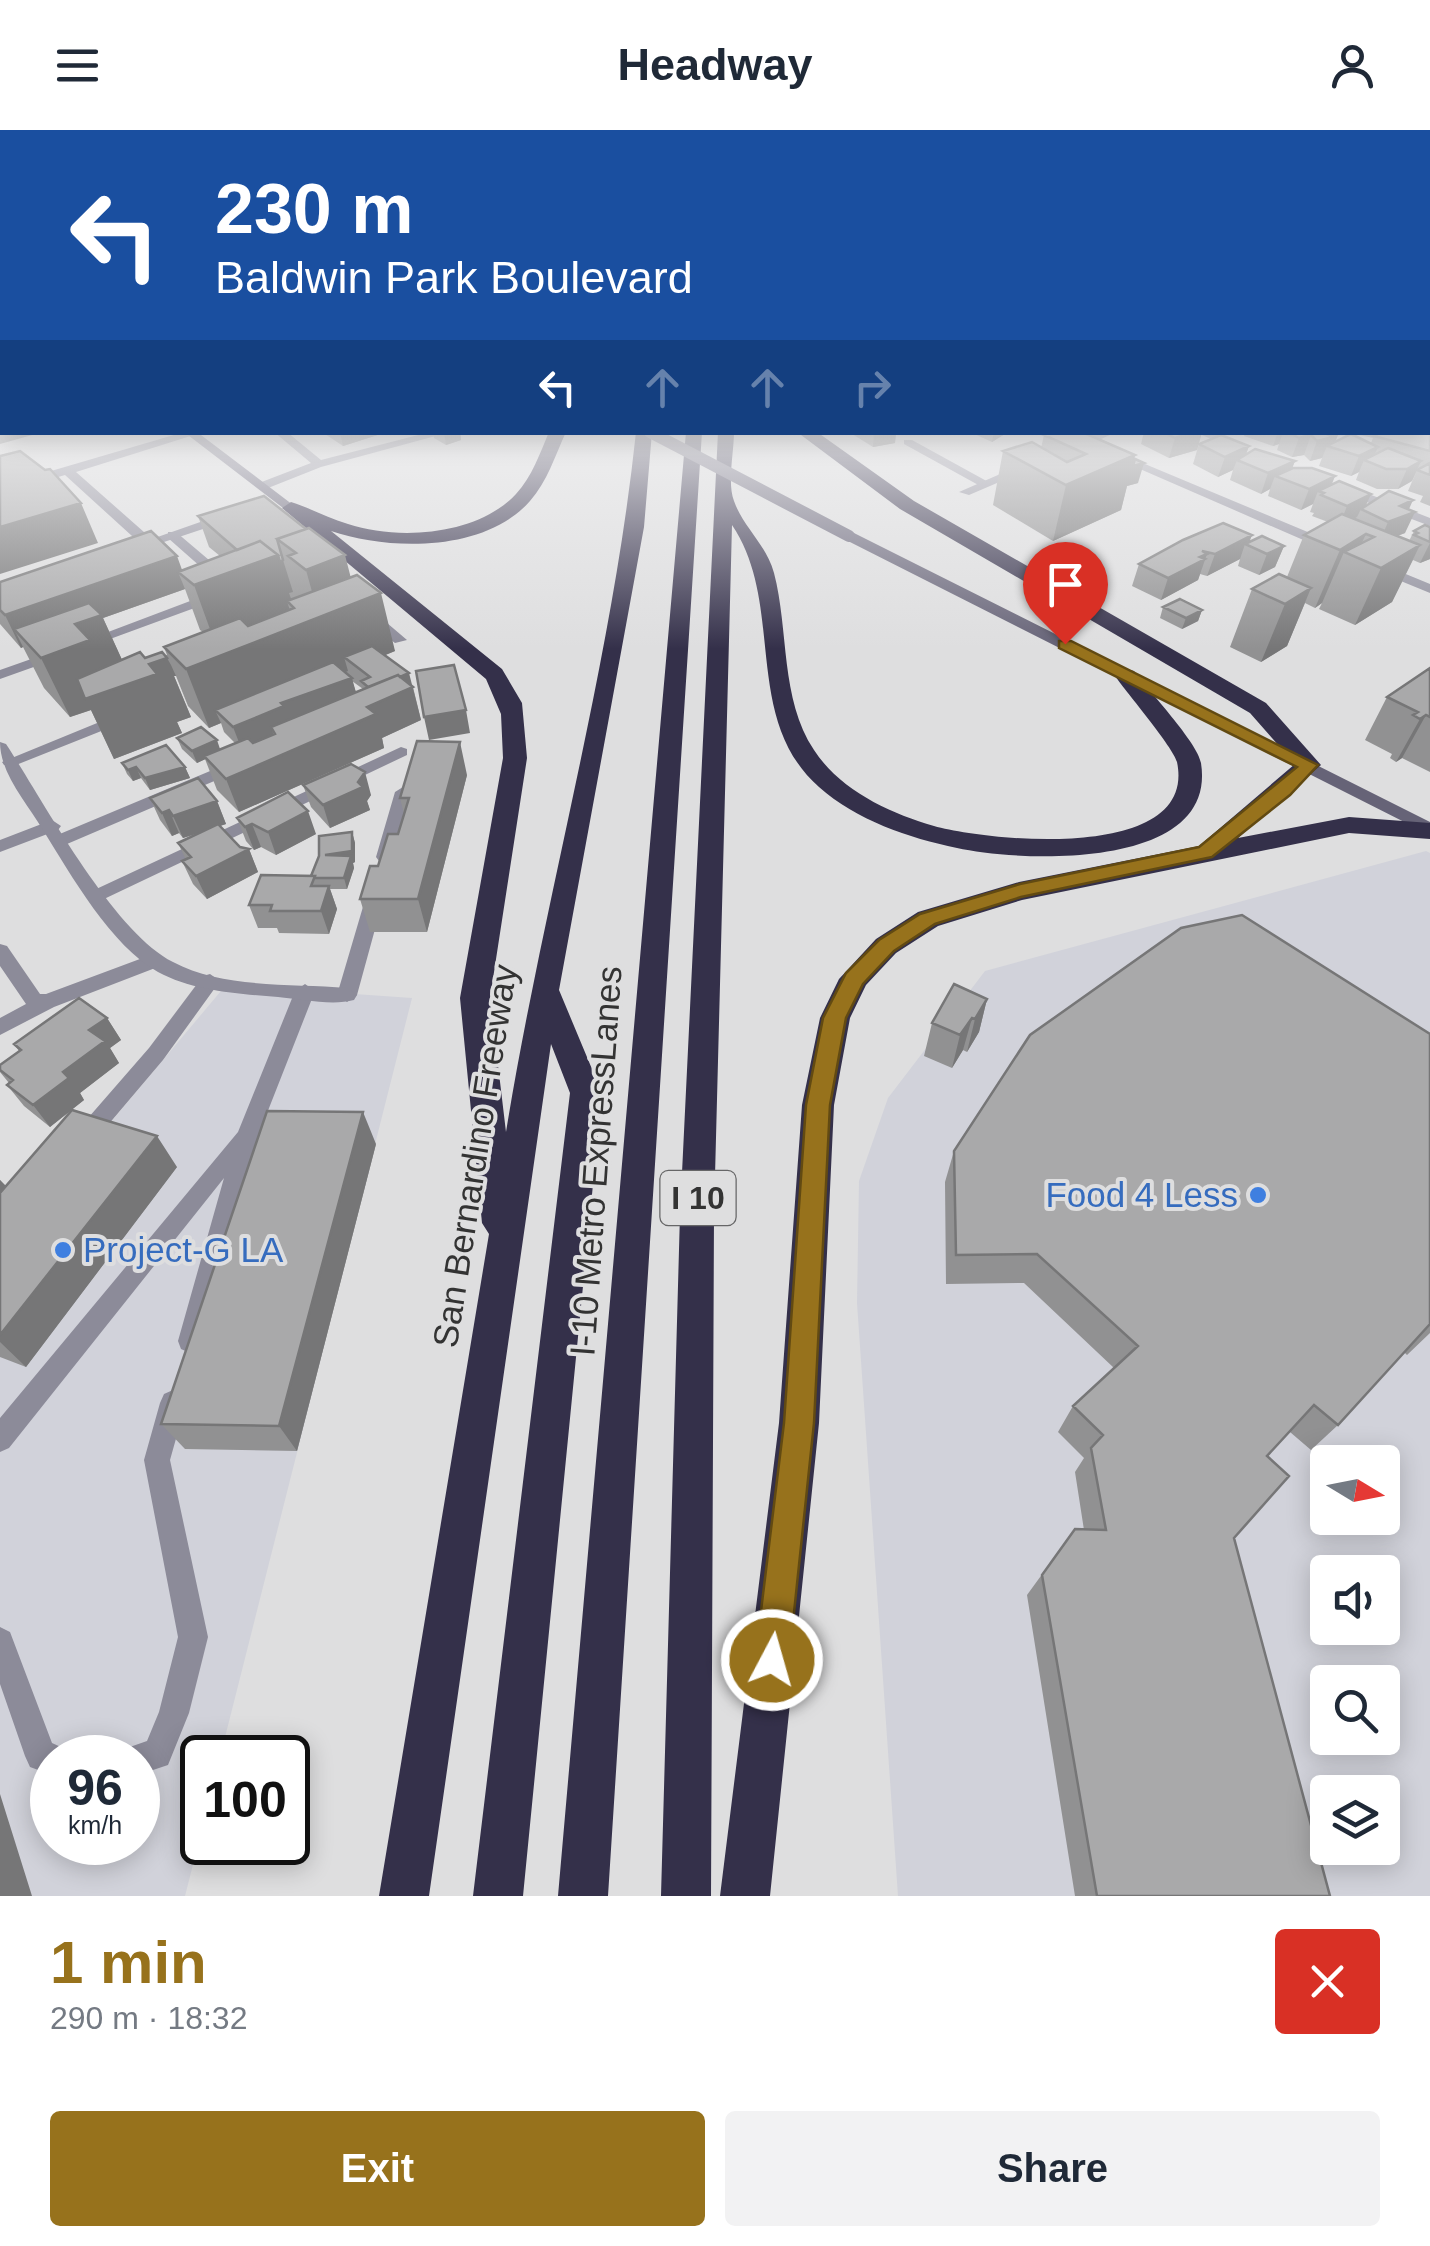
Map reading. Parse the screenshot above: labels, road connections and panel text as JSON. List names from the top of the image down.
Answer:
{
  "streets": {
    "highway": ["San Bernardino Freeway", "I-10 Metro ExpressLanes", "I 10"]
  },
  "crossings": [
    ["San Bernardino Freeway", "I-10 Metro ExpressLanes"]
  ],
  "places": ["Food 4 Less", "Project-G LA"],
  "north": "right",
  "page": {
    "header": "Headway",
    "turn": ["230 m", "Baldwin Park Boulevard"],
    "speed": "96 km/h",
    "limit": "100",
    "heading": ["1 min", "290 m · 18:32"],
    "buttons": ["Exit", "Share"]
  }
}
